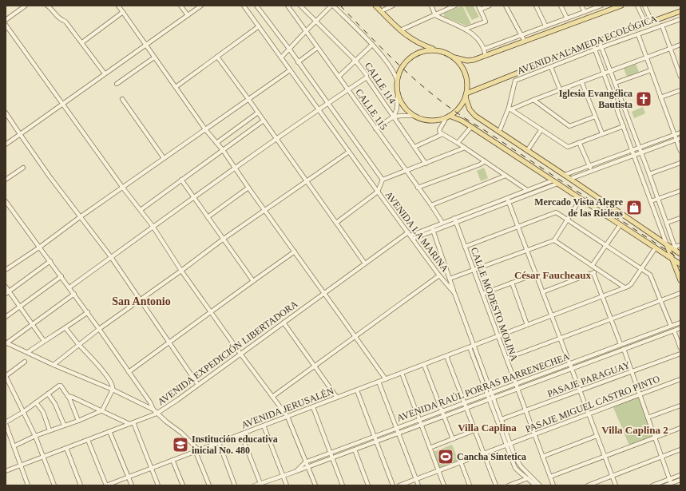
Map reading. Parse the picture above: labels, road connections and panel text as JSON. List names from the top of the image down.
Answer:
{
  "streets": {
    "main road": ["AVENIDA ALAMEDA ECOLÓGICA"],
    "street": [
      "CALLE 114",
      "CALLE 115",
      "AVENIDA LA MARINA",
      "CALLE MODESTO MOLINA",
      "AVENIDA EXPEDICIÓN LIBERTADORA",
      "PASAJE PARAGUAY",
      "AVENIDA RAÚL PORRAS BARRENECHEA",
      "PASAJE MIGUEL CASTRO PINTO",
      "AVENIDA JERUSALÉN"
    ]
  },
  "crossings": [
    ["CALLE 115", "AVENIDA EXPEDICIÓN LIBERTADORA"],
    ["AVENIDA LA MARINA", "AVENIDA EXPEDICIÓN LIBERTADORA"],
    ["AVENIDA LA MARINA", "PASAJE PARAGUAY"],
    ["AVENIDA LA MARINA", "AVENIDA RAÚL PORRAS BARRENECHEA"],
    ["AVENIDA LA MARINA", "PASAJE MIGUEL CASTRO PINTO"],
    ["AVENIDA LA MARINA", "AVENIDA JERUSALÉN"],
    ["CALLE MODESTO MOLINA", "AVENIDA EXPEDICIÓN LIBERTADORA"],
    ["CALLE MODESTO MOLINA", "PASAJE PARAGUAY"],
    ["CALLE MODESTO MOLINA", "AVENIDA RAÚL PORRAS BARRENECHEA"],
    ["CALLE MODESTO MOLINA", "PASAJE MIGUEL CASTRO PINTO"],
    ["CALLE MODESTO MOLINA", "AVENIDA JERUSALÉN"]
  ],
  "districts": [
    "César Faucheaux",
    "San Antonio",
    "Villa Caplina",
    "Villa Caplina 2"
  ],
  "places": {
    "church": ["Iglesia Evangélica Bautista"],
    "shop": ["Mercado Vista Alegre de las Rieleas"],
    "school or university": ["Institución educativa inicial No. 480"],
    "sports": ["Cancha Sintetica"]
  }
}
